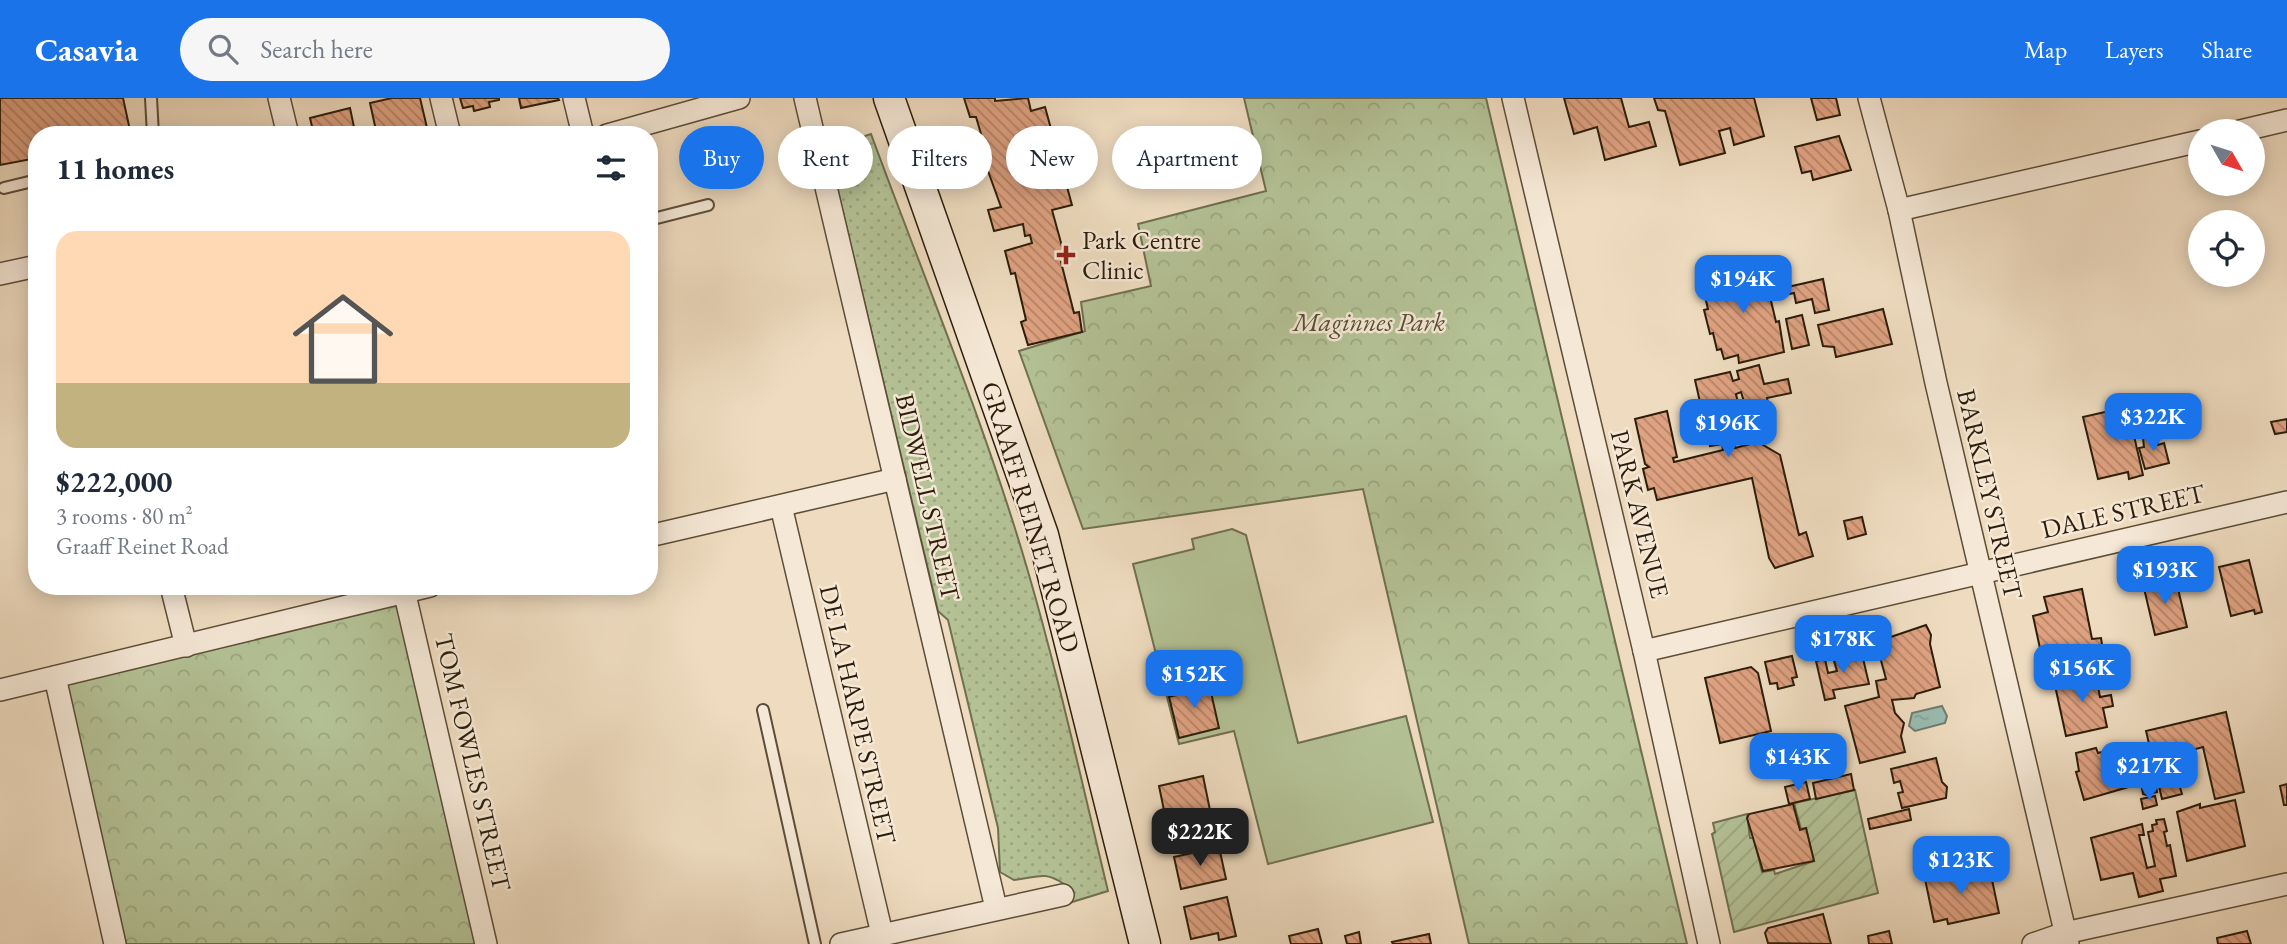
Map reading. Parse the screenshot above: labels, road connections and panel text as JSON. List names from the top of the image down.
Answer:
{
  "streets": {
    "main road": ["GRAAFF REINET ROAD"],
    "street": [
      "BARKLEY STREET",
      "BIDWELL STREET",
      "DALE STREET",
      "PARK AVENUE",
      "DE LA HARPE STREET",
      "TOM FOWLES STREET"
    ]
  },
  "crossings": [
    ["BARKLEY STREET", "DALE STREET"],
    ["DALE STREET", "PARK AVENUE"]
  ],
  "parks": ["Maginnes Park"],
  "places": {
    "health": ["Park Centre Clinic"]
  },
  "north": "bottom right",
  "page": {
    "header": "Casavia",
    "search": "Search here",
    "nav": ["Map", "Layers", "Share"],
    "chip": [
      "Buy",
      "Rent",
      "Filters",
      "New",
      "Apartment"
    ],
    "heading": "11 homes",
    "list": [
      {
        "name": "$222,000",
        "note": "3 rooms · 80 m² · Graaff Reinet Road"
      }
    ],
    "price": [
      "$194K",
      "$322K",
      "$196K",
      "$193K",
      "$178K",
      "$156K",
      "$152K",
      "$143K",
      "$217K",
      "$222K",
      "$123K"
    ]
  }
}
